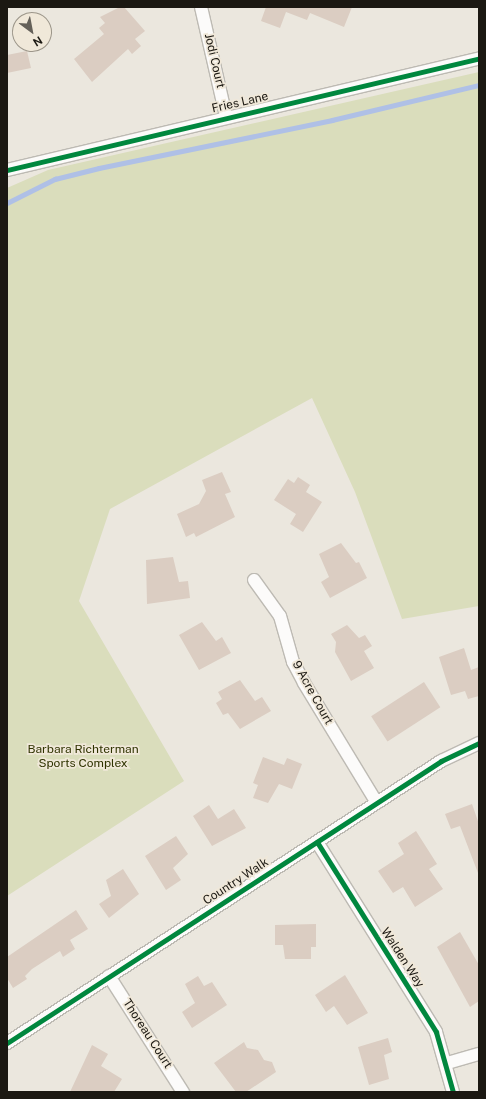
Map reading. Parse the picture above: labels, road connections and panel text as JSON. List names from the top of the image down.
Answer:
{
  "streets": {
    "street": [
      "Jodi Court",
      "Fries Lane",
      "9 Acre Court",
      "Country Walk",
      "Walden Way",
      "Thoreau Court"
    ]
  },
  "crossings": [
    ["Jodi Court", "Fries Lane"],
    ["9 Acre Court", "Country Walk"],
    ["Country Walk", "Walden Way"],
    ["Country Walk", "Thoreau Court"]
  ],
  "parks": ["Barbara Richterman Sports Complex"],
  "north": "bottom right"
}
